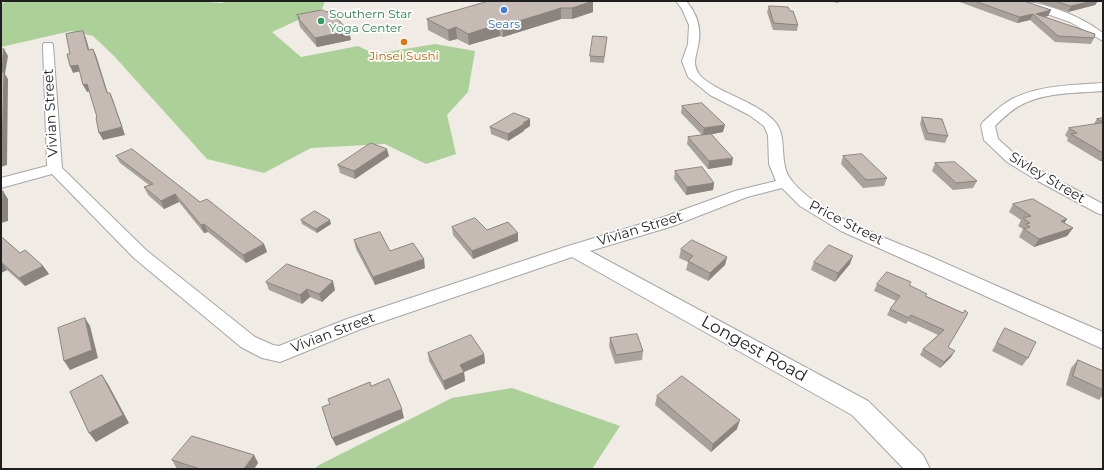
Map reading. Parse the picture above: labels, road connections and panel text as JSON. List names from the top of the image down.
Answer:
{
  "streets": {
    "street": [
      "Vivian Street",
      "Sivley Street",
      "Price Street",
      "Longest Road"
    ]
  },
  "crossings": [
    ["Vivian Street", "Price Street"],
    ["Vivian Street", "Longest Road"]
  ],
  "places": ["Sears", "Southern Star Yoga Center", "Jinsei Sushi"]
}
